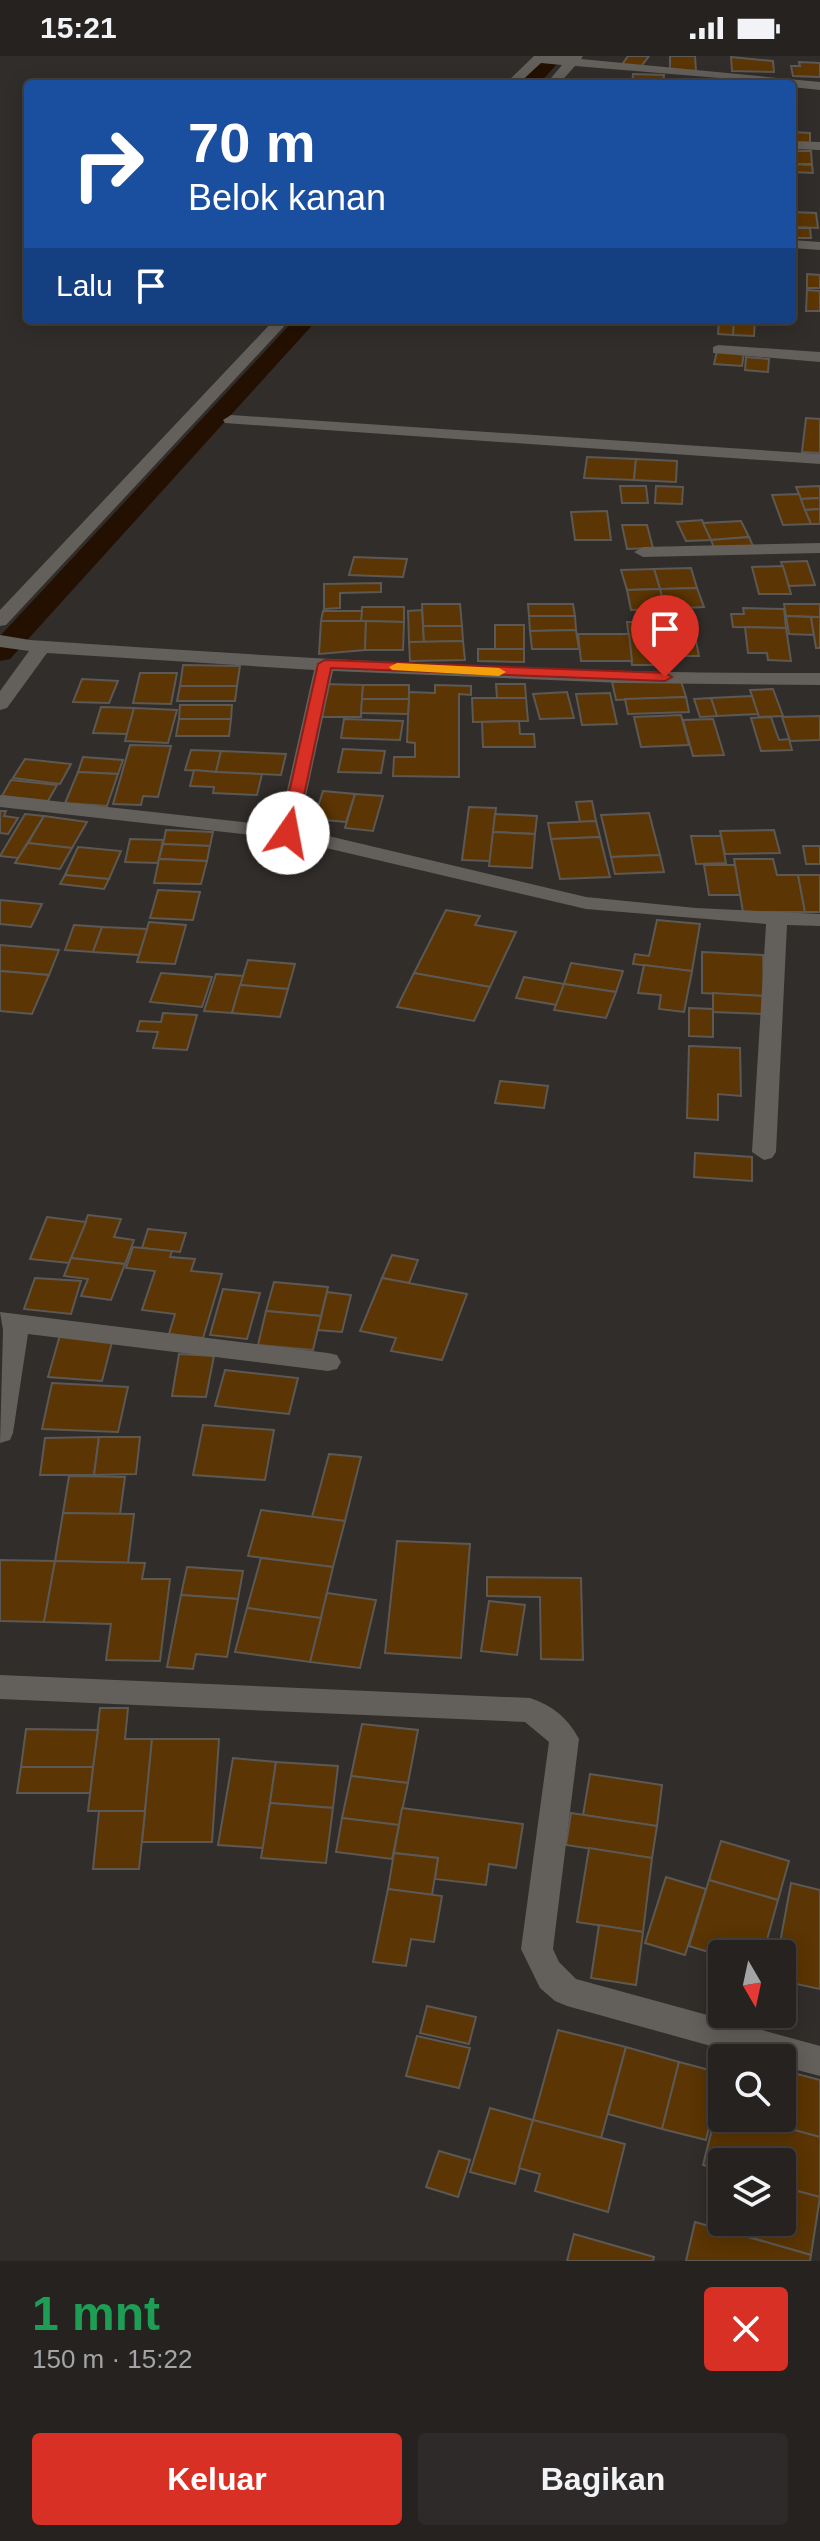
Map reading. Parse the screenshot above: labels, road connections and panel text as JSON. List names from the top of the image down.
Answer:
{
  "north": "bottom",
  "page": {
    "status": "15:21",
    "turn": ["70 m", "Belok kanan"],
    "then": "Lalu",
    "heading": ["1 mnt", "150 m · 15:22"],
    "buttons": ["Keluar", "Bagikan"]
  }
}
